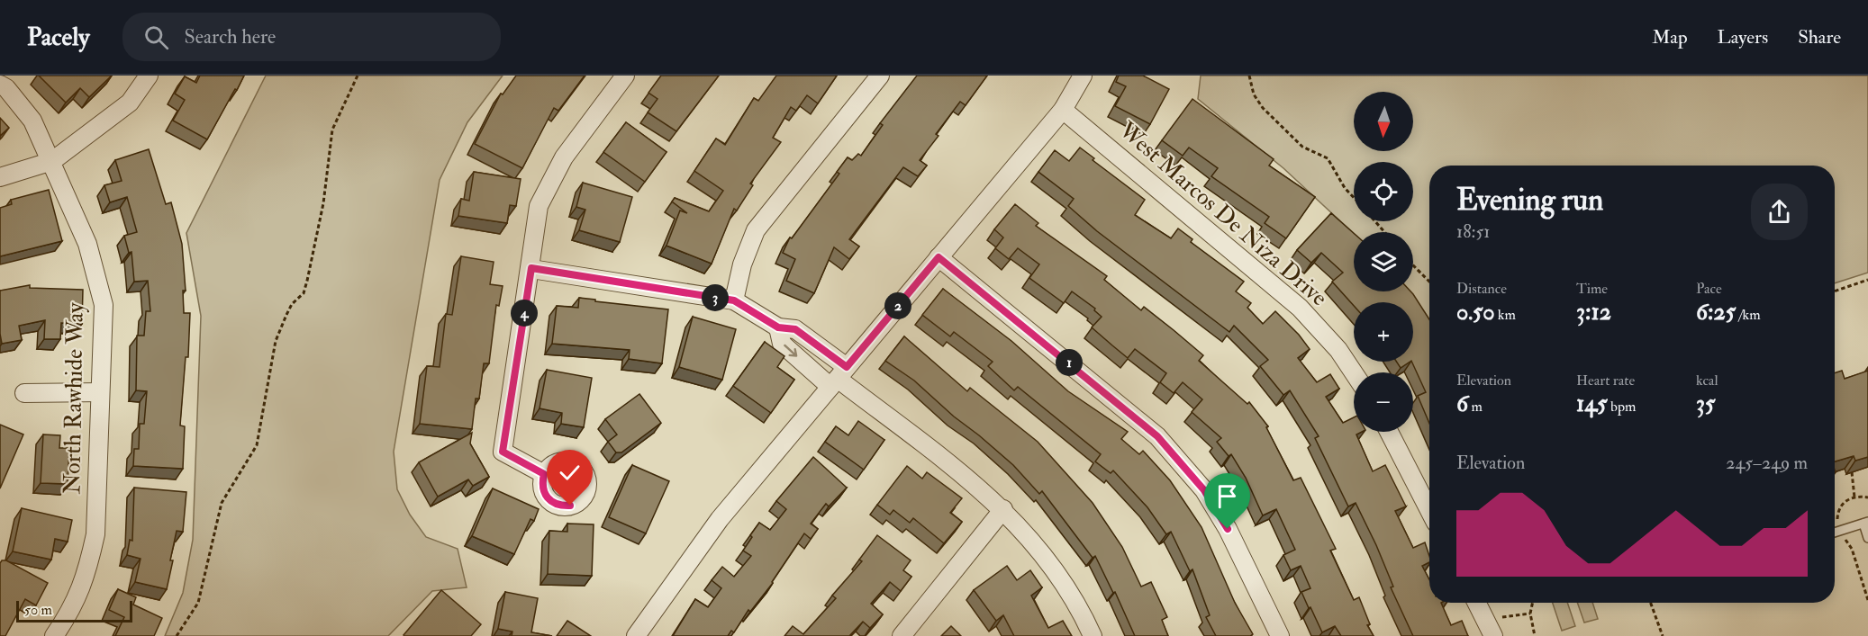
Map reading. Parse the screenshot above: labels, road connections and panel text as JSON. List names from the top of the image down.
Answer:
{
  "streets": {
    "street": ["West Marcos De Niza Drive", "North Rawhide Way"]
  },
  "scale_bar": "50 m",
  "north": "bottom",
  "page": {
    "header": "Pacely",
    "search": "Search here",
    "nav": ["Map", "Layers", "Share"],
    "map_buttons": ["+", "−"],
    "heading": ["Evening run", "18:51"],
    "stats": [
      ["Distance", "0.50 km"],
      ["Time", "3:12"],
      ["Pace", "6:25 /km"],
      ["Elevation", "6 m"],
      ["Heart rate", "145 bpm"],
      ["kcal", "35"]
    ],
    "pins": [
      "3",
      "2",
      "4",
      "1"
    ],
    "chart": ["Elevation", "245–249 m"],
    "scale": "50 m"
  }
}
